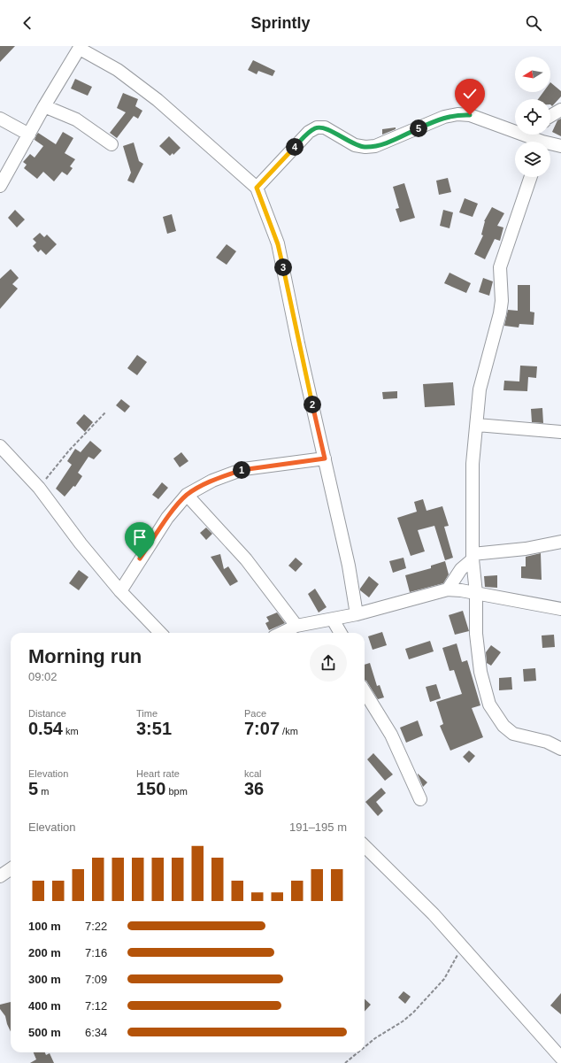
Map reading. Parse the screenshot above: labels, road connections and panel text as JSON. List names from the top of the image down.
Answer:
{
  "north": "left",
  "page": {
    "header": "Sprintly",
    "pins": [
      "5",
      "4",
      "3",
      "2",
      "1"
    ],
    "heading": ["Morning run", "09:02"],
    "stats": [
      ["Distance", "0.54 km"],
      ["Time", "3:51"],
      ["Pace", "7:07 /km"],
      ["Elevation", "5 m"],
      ["Heart rate", "150 bpm"],
      ["kcal", "36"]
    ],
    "chart": ["Elevation", "191–195 m"],
    "list": [
      {
        "name": "100 m",
        "note": "7:22"
      },
      {
        "name": "200 m",
        "note": "7:16"
      },
      {
        "name": "300 m",
        "note": "7:09"
      },
      {
        "name": "400 m",
        "note": "7:12"
      },
      {
        "name": "500 m",
        "note": "6:34"
      }
    ]
  }
}
